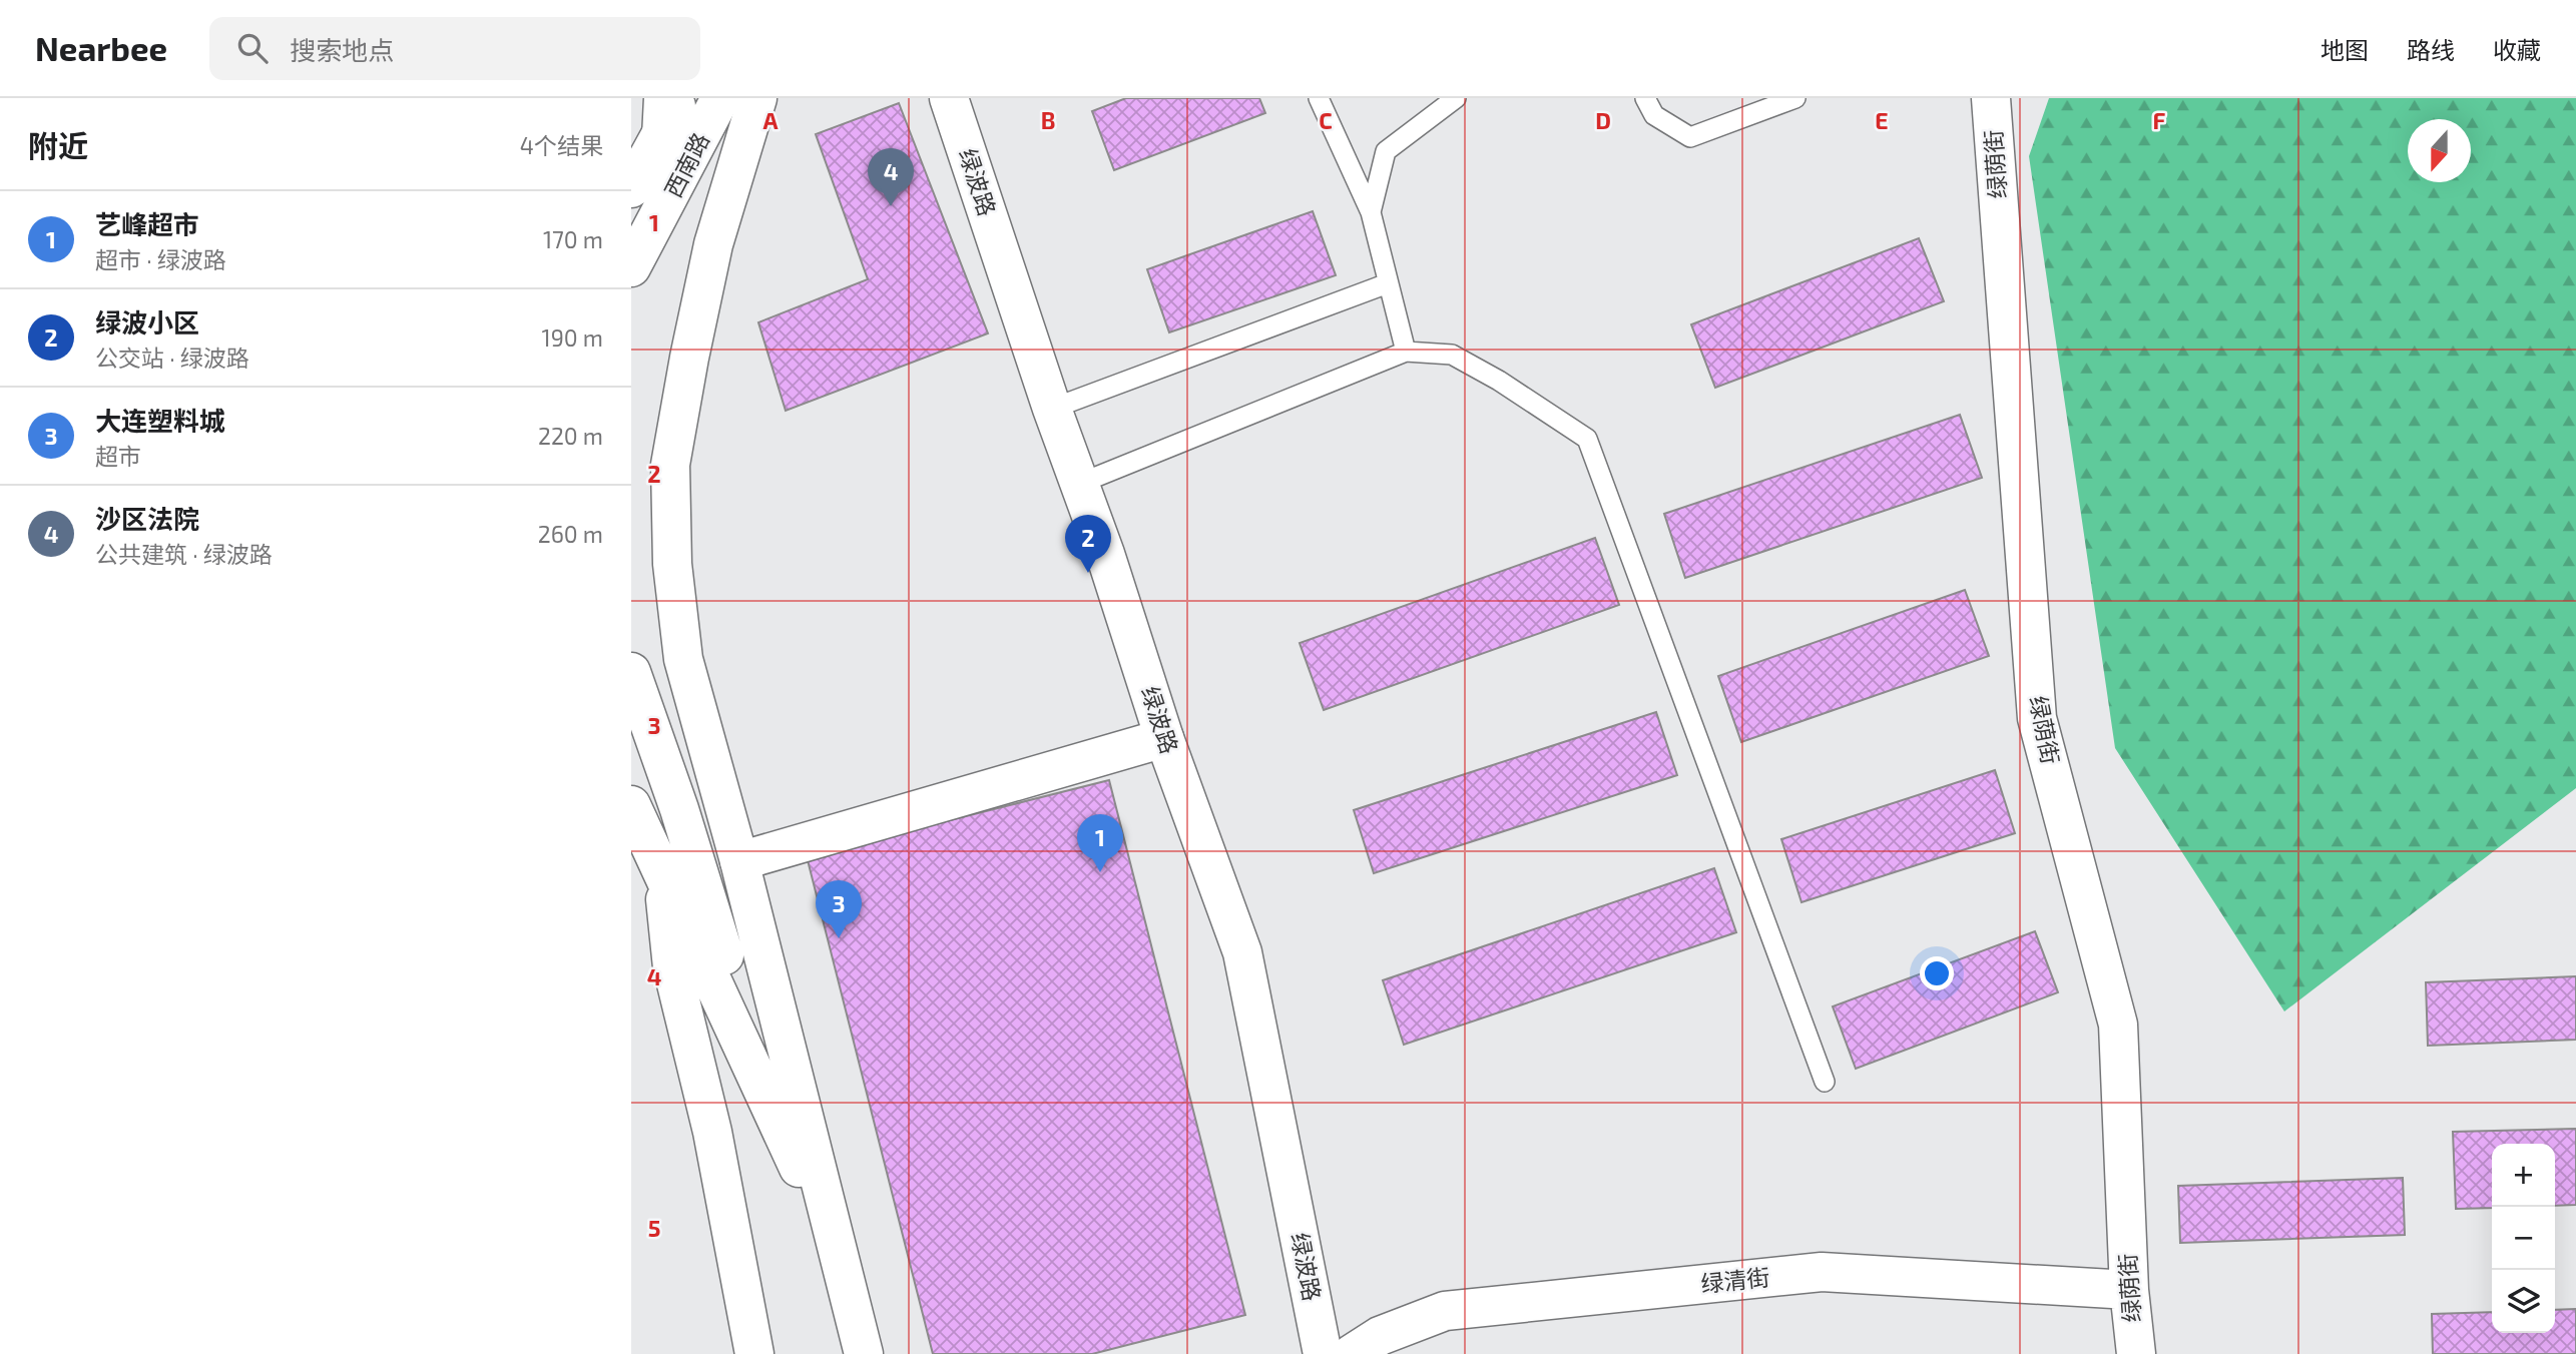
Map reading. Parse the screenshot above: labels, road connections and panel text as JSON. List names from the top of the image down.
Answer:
{
  "streets": {
    "main road": [
      "绿荫街",
      "西南路",
      "绿波路",
      "绿清街"
    ]
  },
  "crossings": [
    ["绿荫街", "绿清街"]
  ],
  "north": "bottom",
  "page": {
    "header": "Nearbee",
    "search": "搜索地点",
    "nav": ["地图", "路线", "收藏"],
    "heading": ["附近", "4个结果"],
    "pins": [
      "4",
      "2",
      "1",
      "3"
    ],
    "list": [
      {
        "mark": "1",
        "name": "艺峰超市",
        "note": "超市 · 绿波路",
        "value": "170 m"
      },
      {
        "mark": "2",
        "name": "绿波小区",
        "note": "公交站 · 绿波路",
        "value": "190 m"
      },
      {
        "mark": "3",
        "name": "大连塑料城",
        "note": "超市",
        "value": "220 m"
      },
      {
        "mark": "4",
        "name": "沙区法院",
        "note": "公共建筑 · 绿波路",
        "value": "260 m"
      }
    ],
    "map_buttons": ["+", "−"]
  },
  "grid": {
    "columns": [
      "A",
      "B",
      "C",
      "D",
      "E",
      "F"
    ],
    "rows": [
      "1",
      "2",
      "3",
      "4",
      "5"
    ]
  }
}
